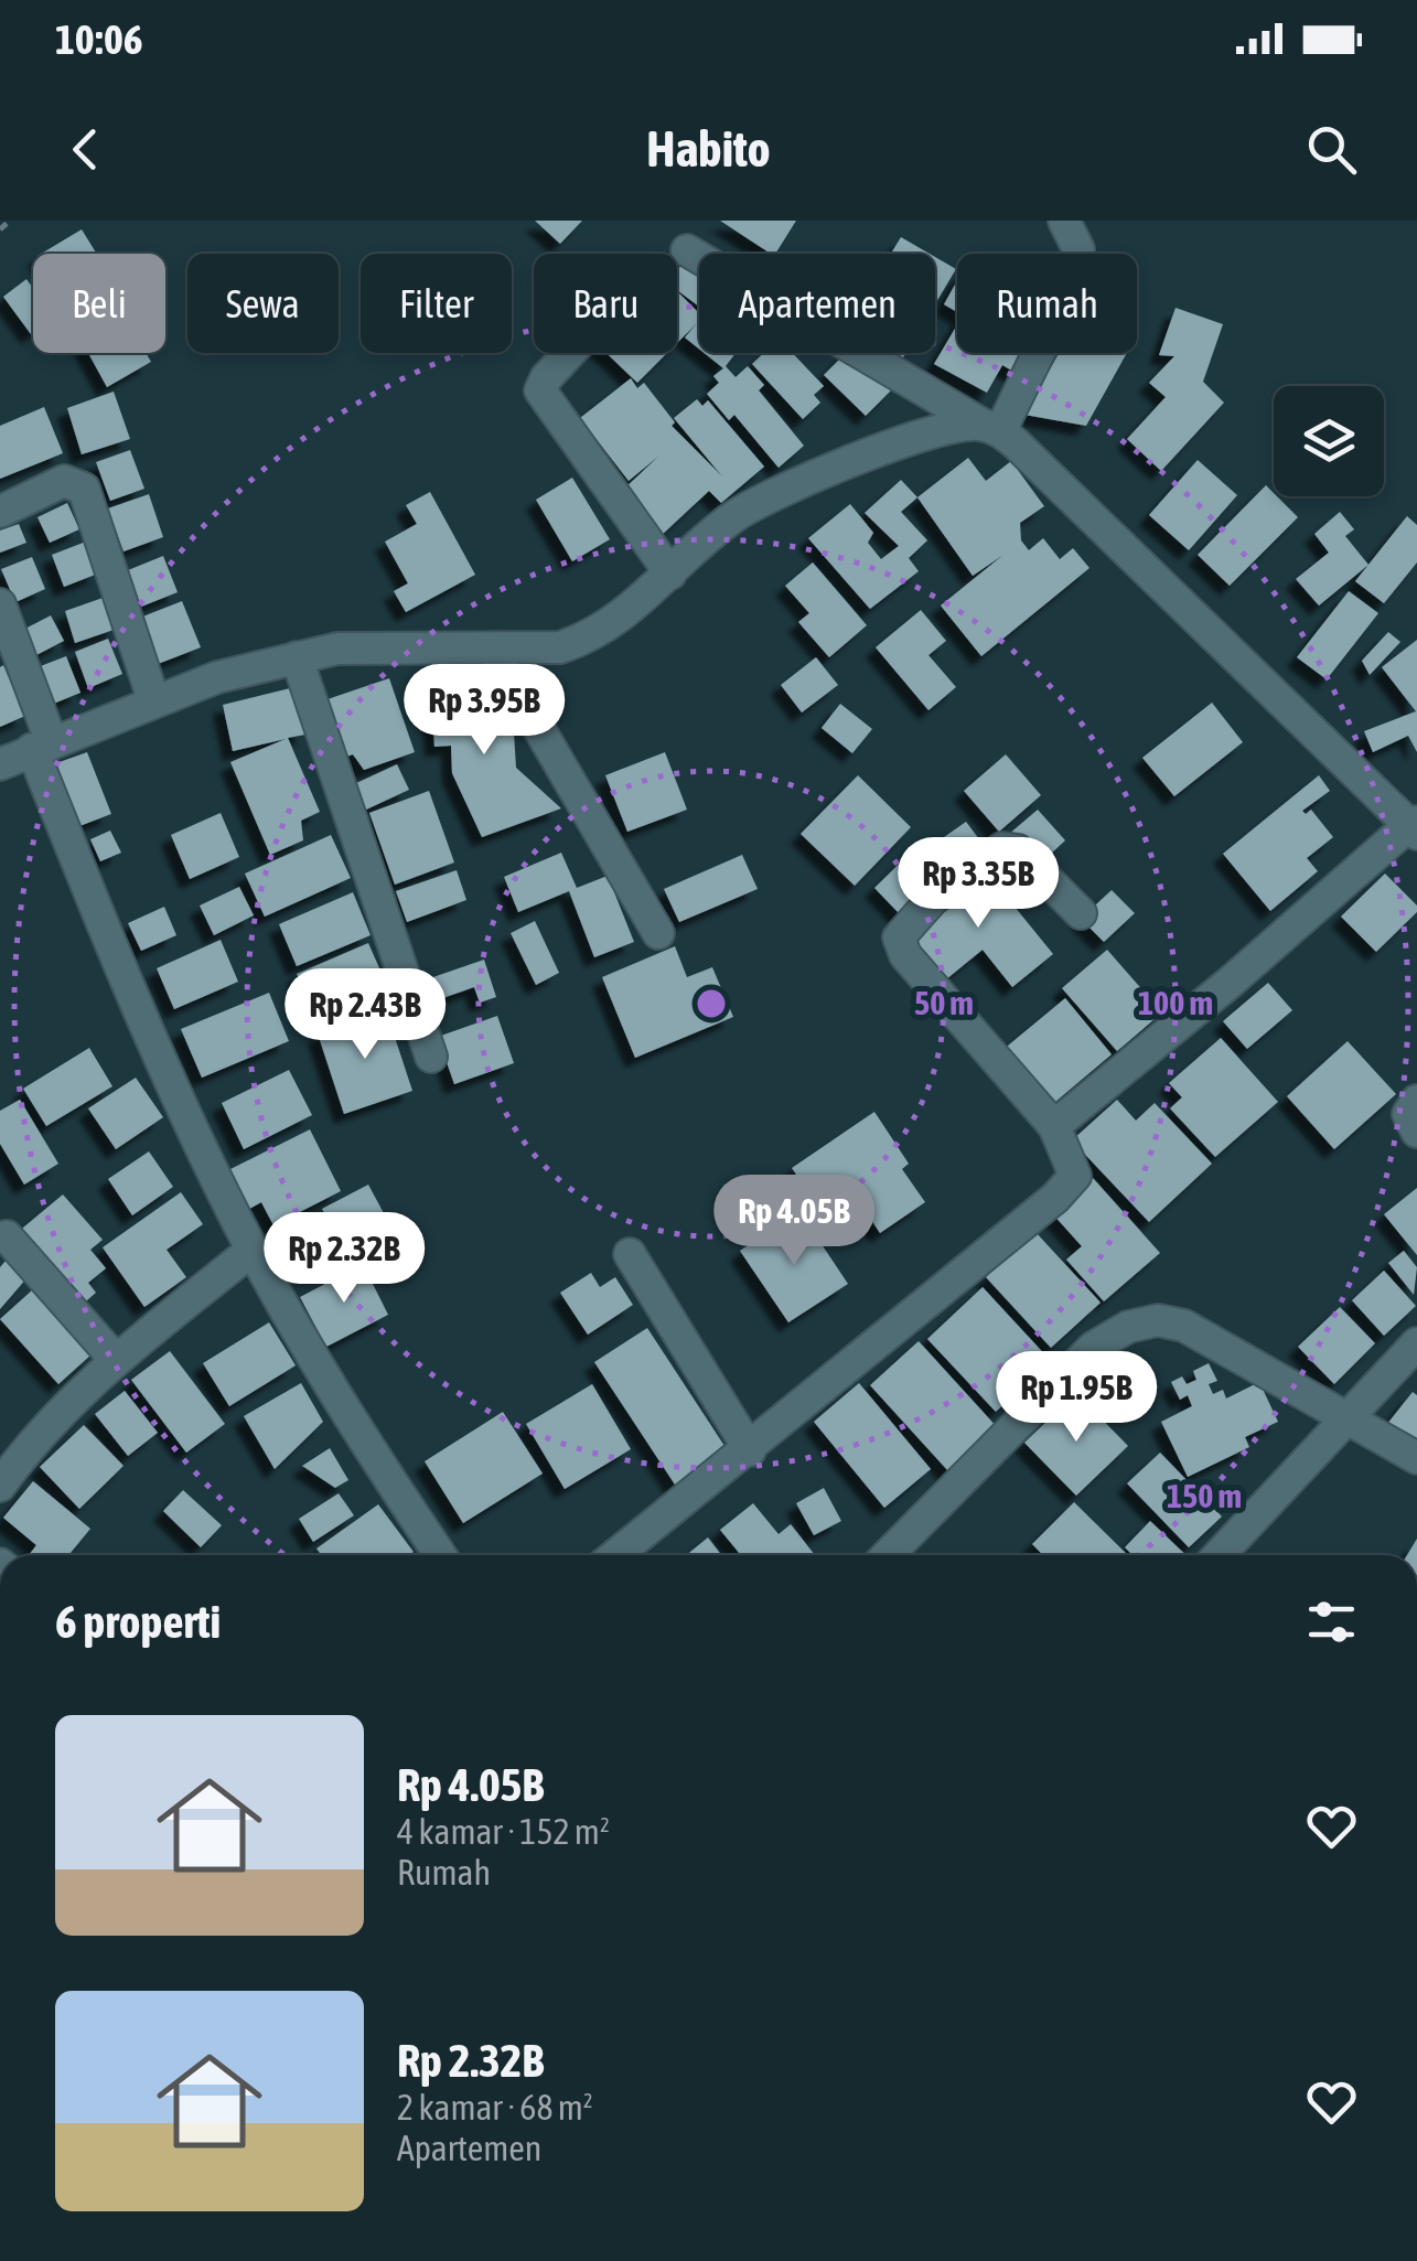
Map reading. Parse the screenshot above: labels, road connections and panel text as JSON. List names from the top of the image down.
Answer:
{
  "page": {
    "status": "10:06",
    "header": "Habito",
    "chip": [
      "Beli",
      "Sewa",
      "Filter",
      "Baru",
      "Apartemen",
      "Rumah"
    ],
    "price": [
      "Rp 3.95B",
      "Rp 3.35B",
      "Rp 2.43B",
      "Rp 4.05B",
      "Rp 2.32B",
      "Rp 1.95B"
    ],
    "heading": "6 properti",
    "list": [
      {
        "name": "Rp 4.05B",
        "note": "4 kamar · 152 m² · Rumah"
      },
      {
        "name": "Rp 2.32B",
        "note": "2 kamar · 68 m² · Apartemen"
      }
    ]
  },
  "rings": ["50 m", "100 m", "150 m"]
}
